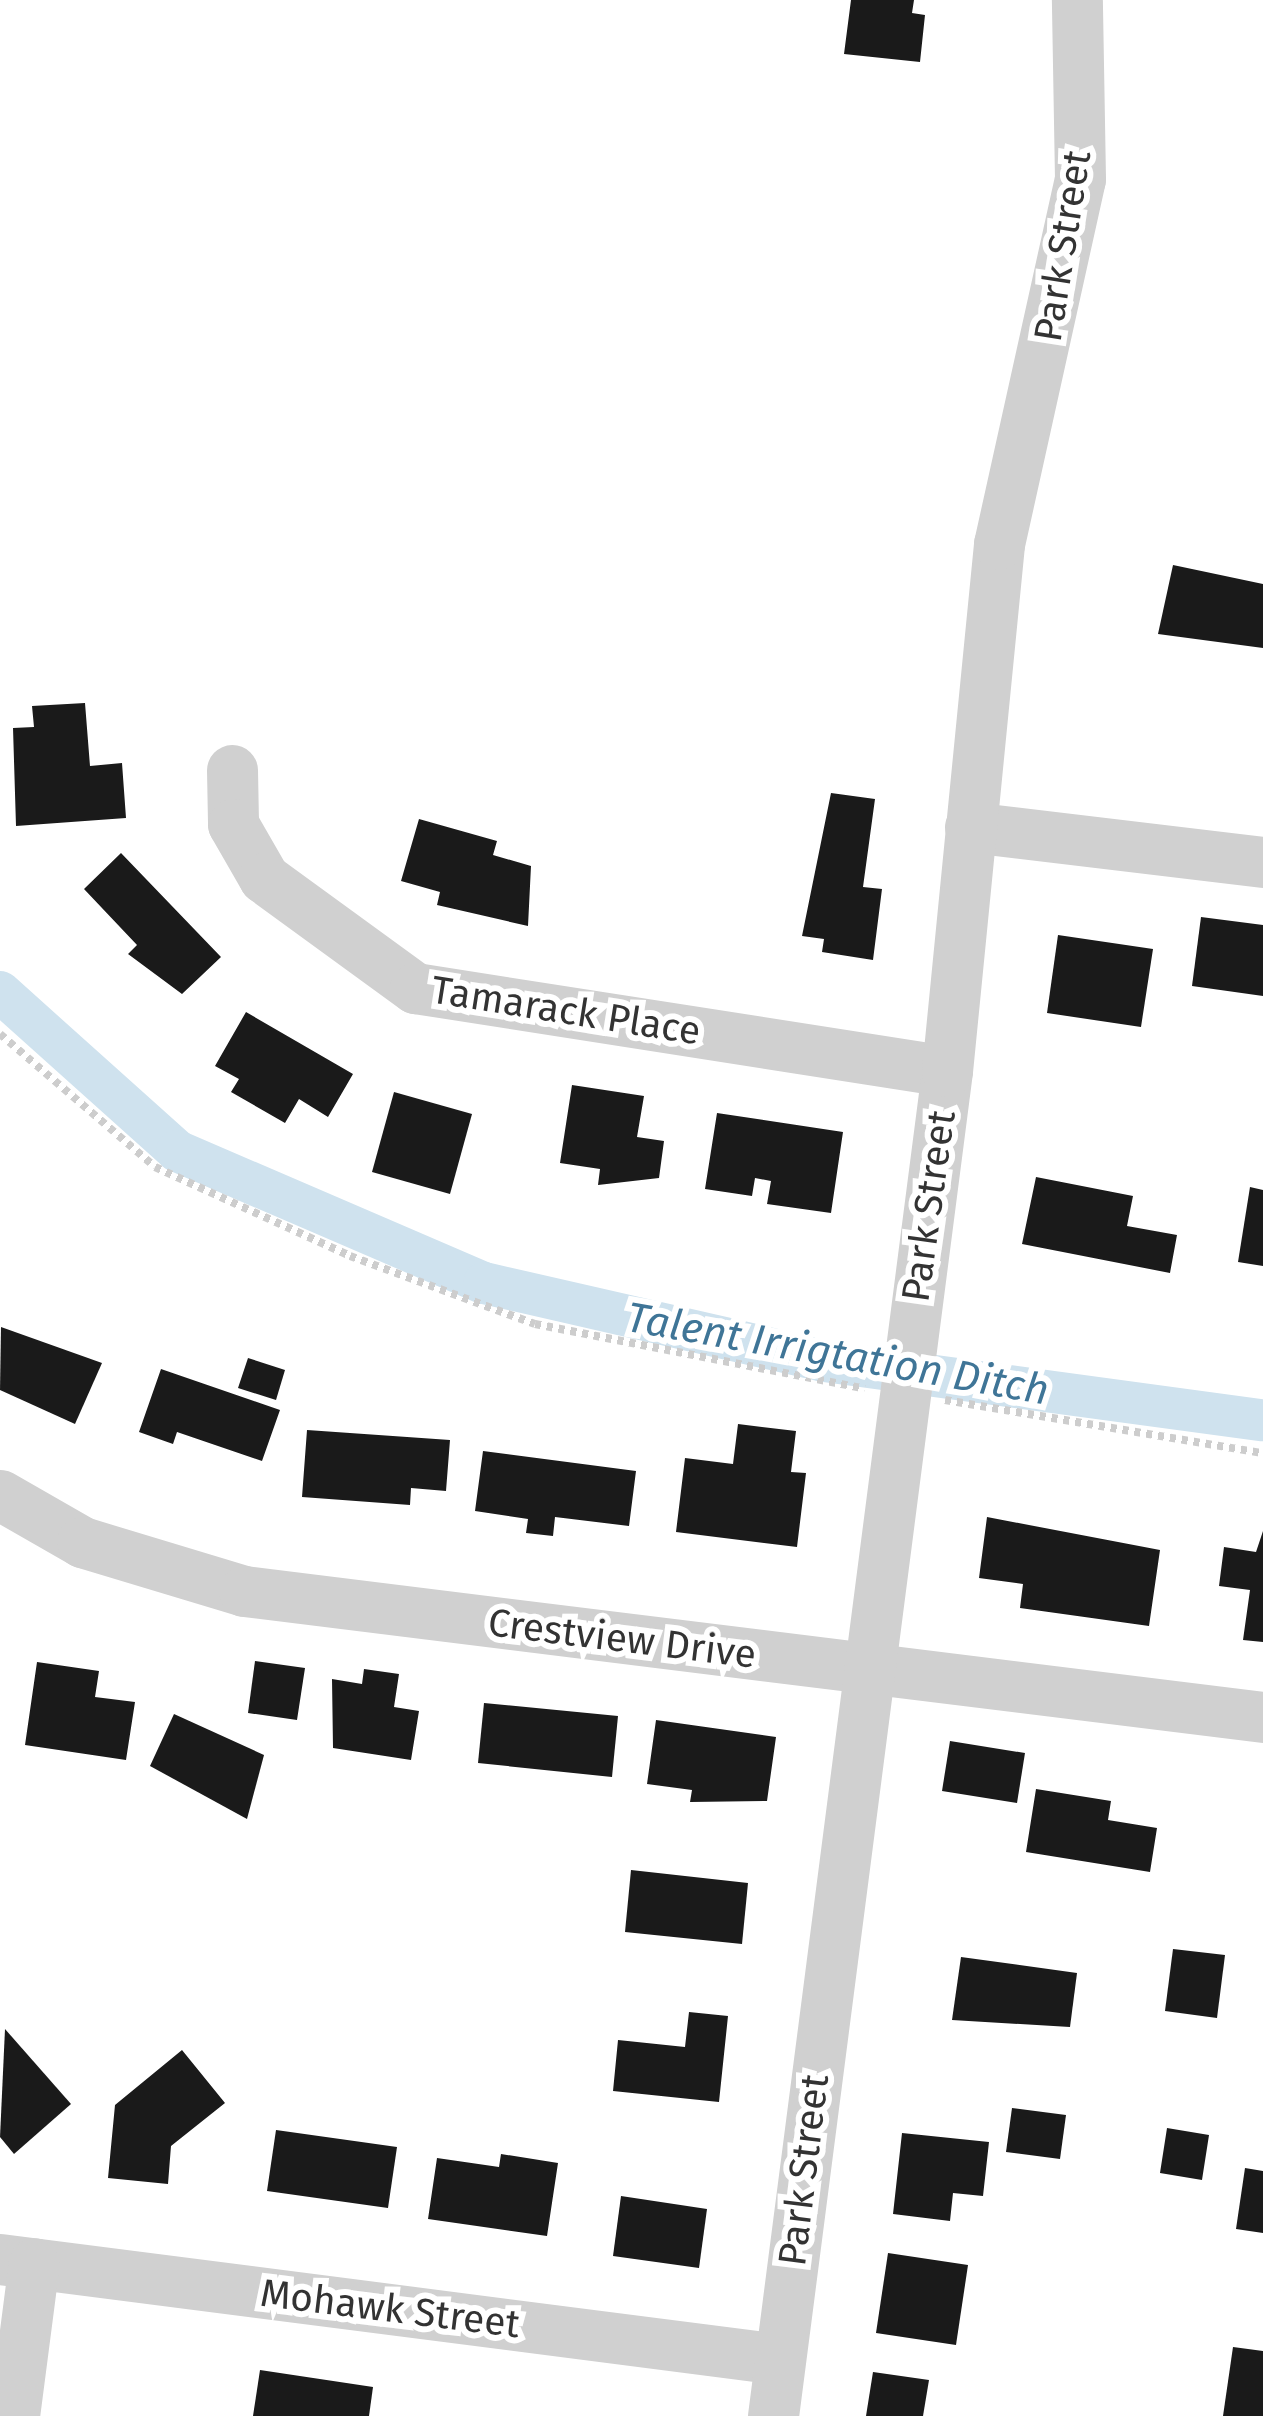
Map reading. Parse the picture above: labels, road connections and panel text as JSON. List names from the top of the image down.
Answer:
{
  "streets": {
    "street": [
      "Park Street",
      "Tamarack Place",
      "Crestview Drive",
      "Mohawk Street"
    ]
  },
  "crossings": [
    ["Park Street", "Tamarack Place"],
    ["Park Street", "Crestview Drive"],
    ["Park Street", "Mohawk Street"]
  ],
  "water": ["Talent Irrigtation Ditch"]
}
